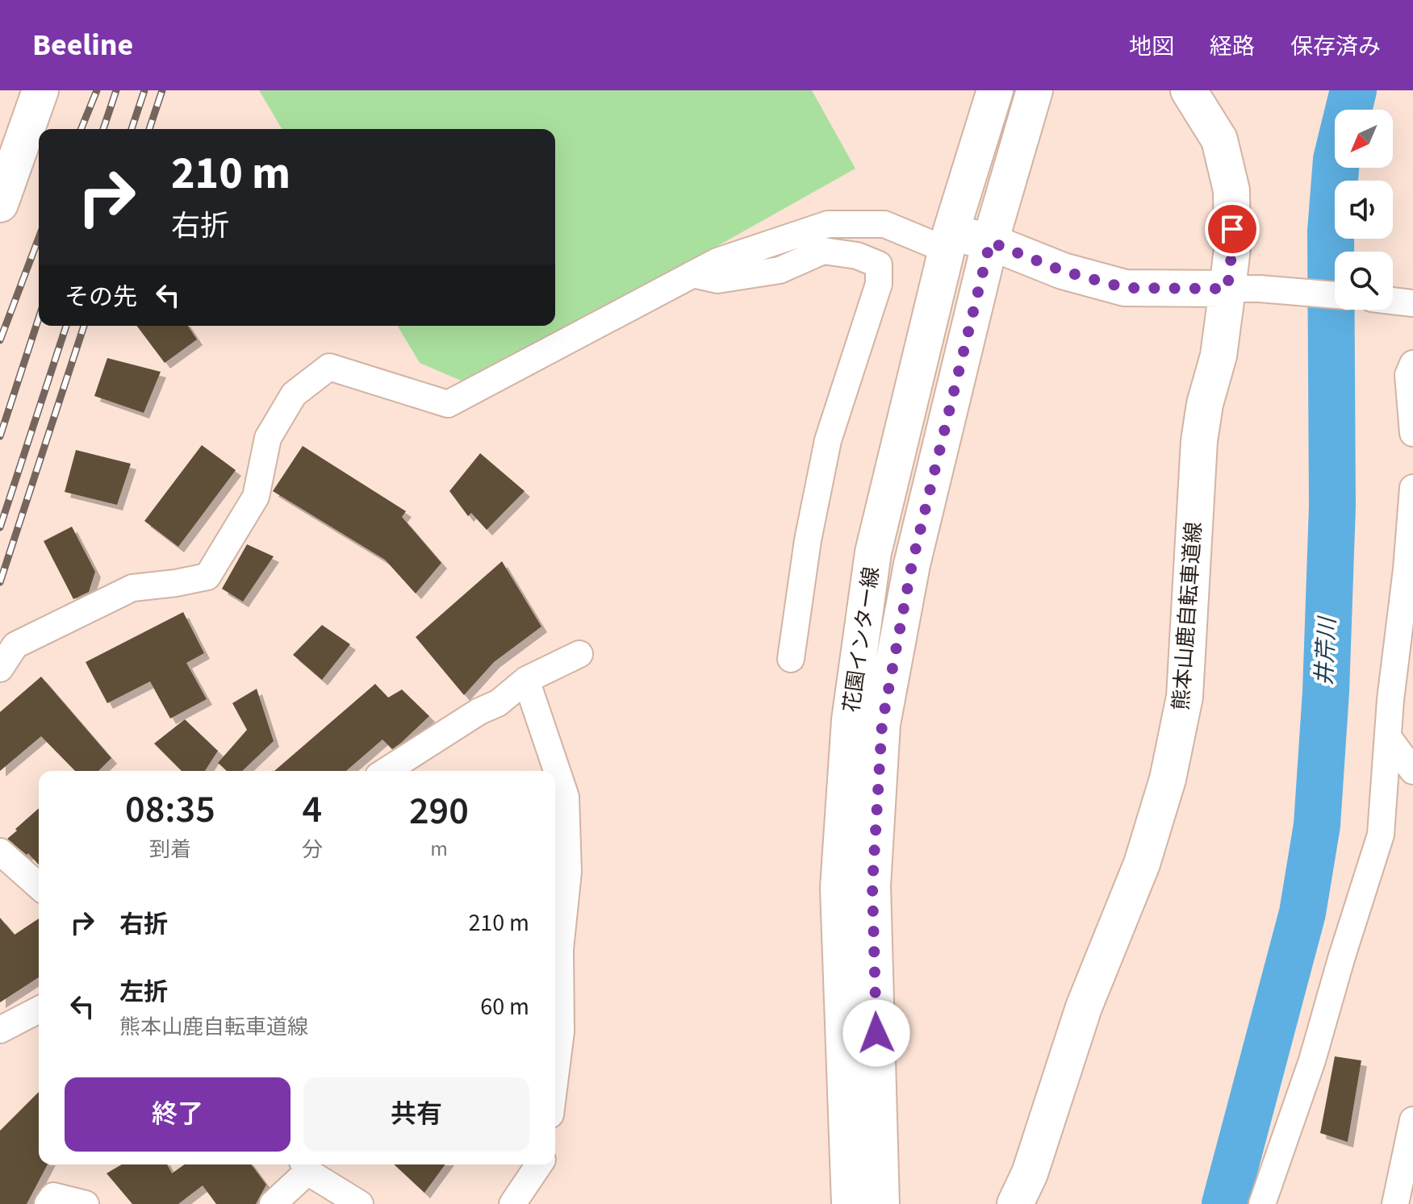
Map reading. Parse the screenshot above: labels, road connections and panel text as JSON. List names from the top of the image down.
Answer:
{
  "streets": {
    "main road": ["熊本山鹿自転車道線", "花園インター線"]
  },
  "water": ["井芹川"],
  "north": "bottom left",
  "page": {
    "header": "Beeline",
    "nav": ["地図", "経路", "保存済み"],
    "turn": ["210 m", "右折"],
    "then": "その先",
    "eta": [
      "08:35",
      "到着",
      "4",
      "分",
      "290",
      "m"
    ],
    "list": [
      {
        "name": "右折",
        "value": "210 m"
      },
      {
        "name": "左折",
        "note": "熊本山鹿自転車道線",
        "value": "60 m"
      }
    ],
    "buttons": ["終了", "共有"]
  }
}
